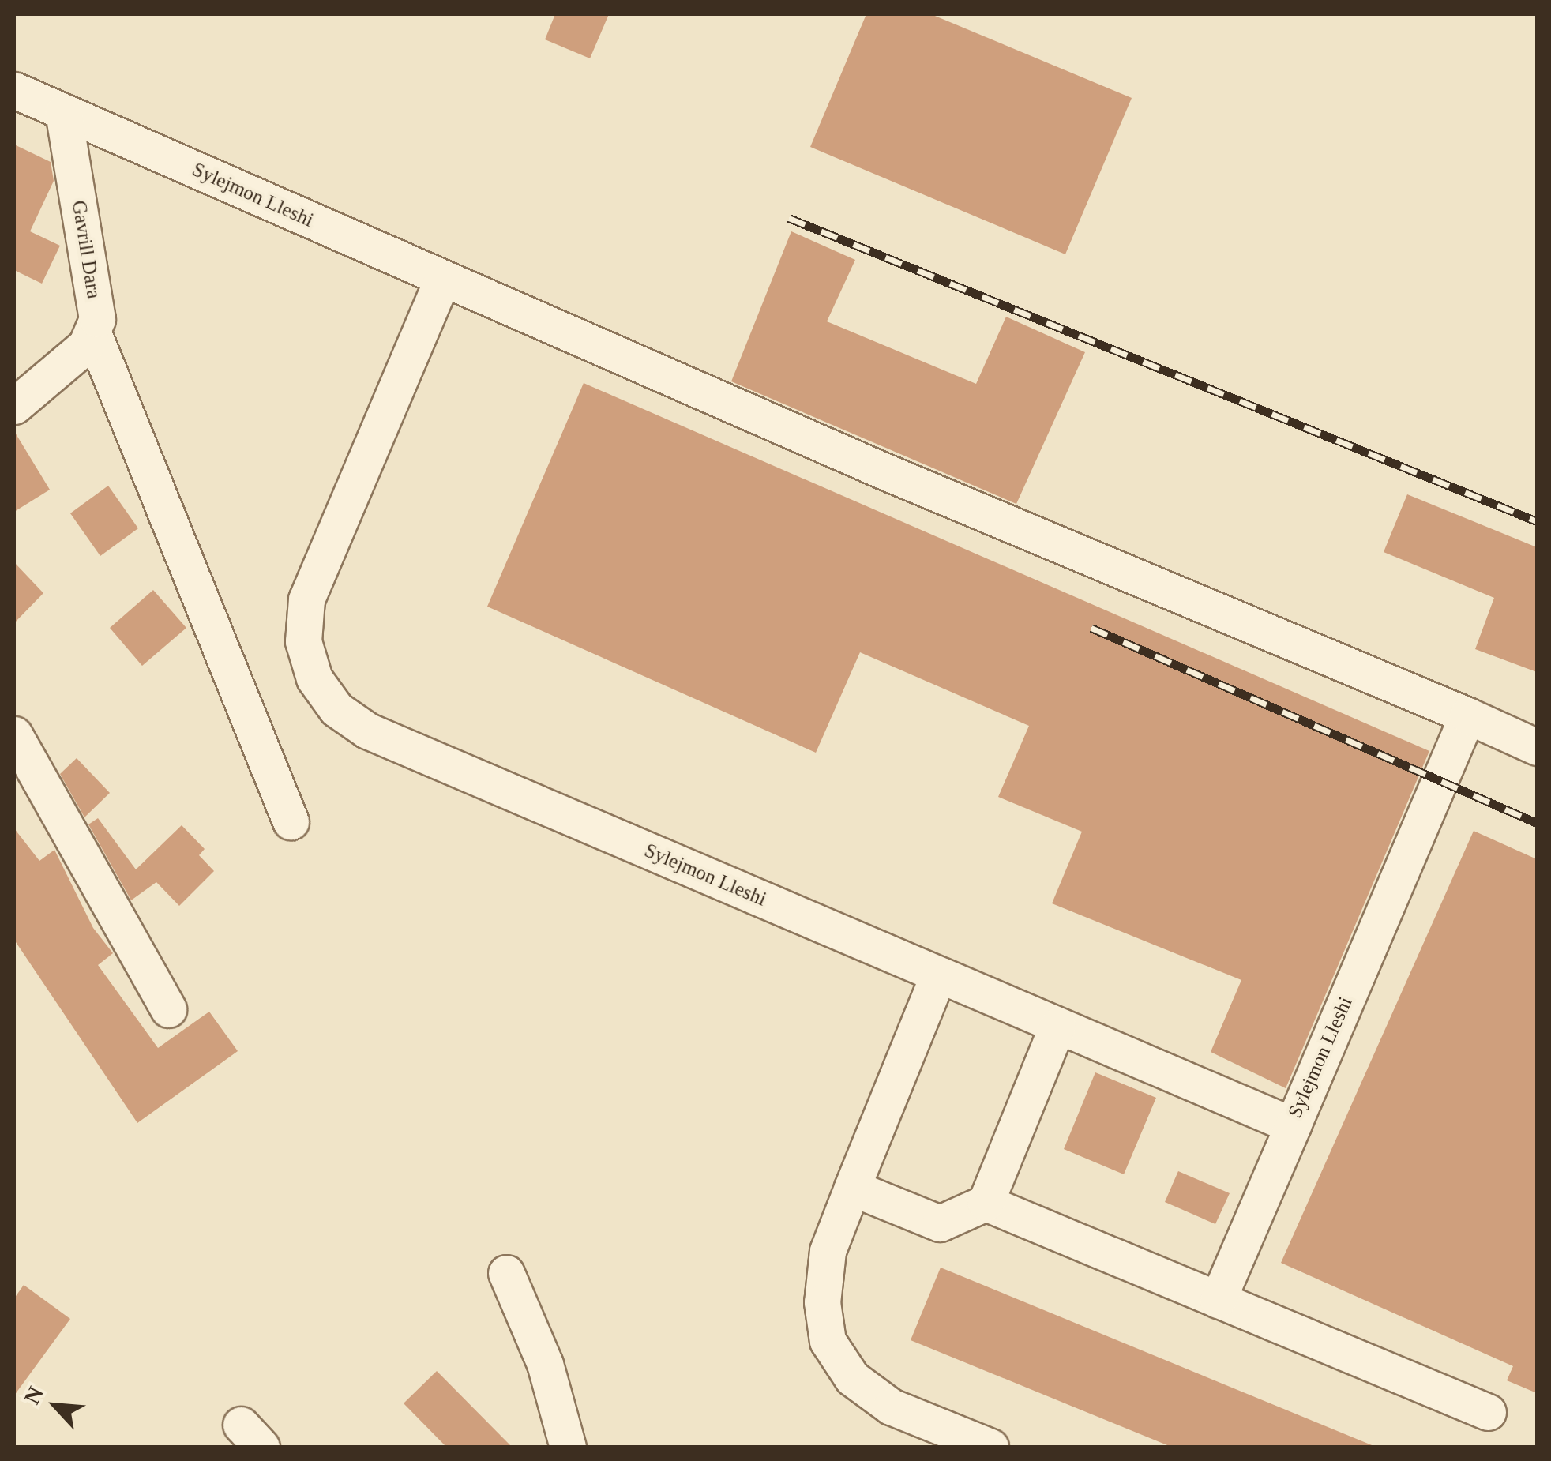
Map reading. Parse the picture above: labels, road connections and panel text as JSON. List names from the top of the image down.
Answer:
{
  "streets": {
    "street": ["Sylejmon Lleshi", "Gavrill Dara"]
  },
  "crossings": [
    ["Sylejmon Lleshi", "Gavrill Dara"]
  ],
  "north": "top left"
}
